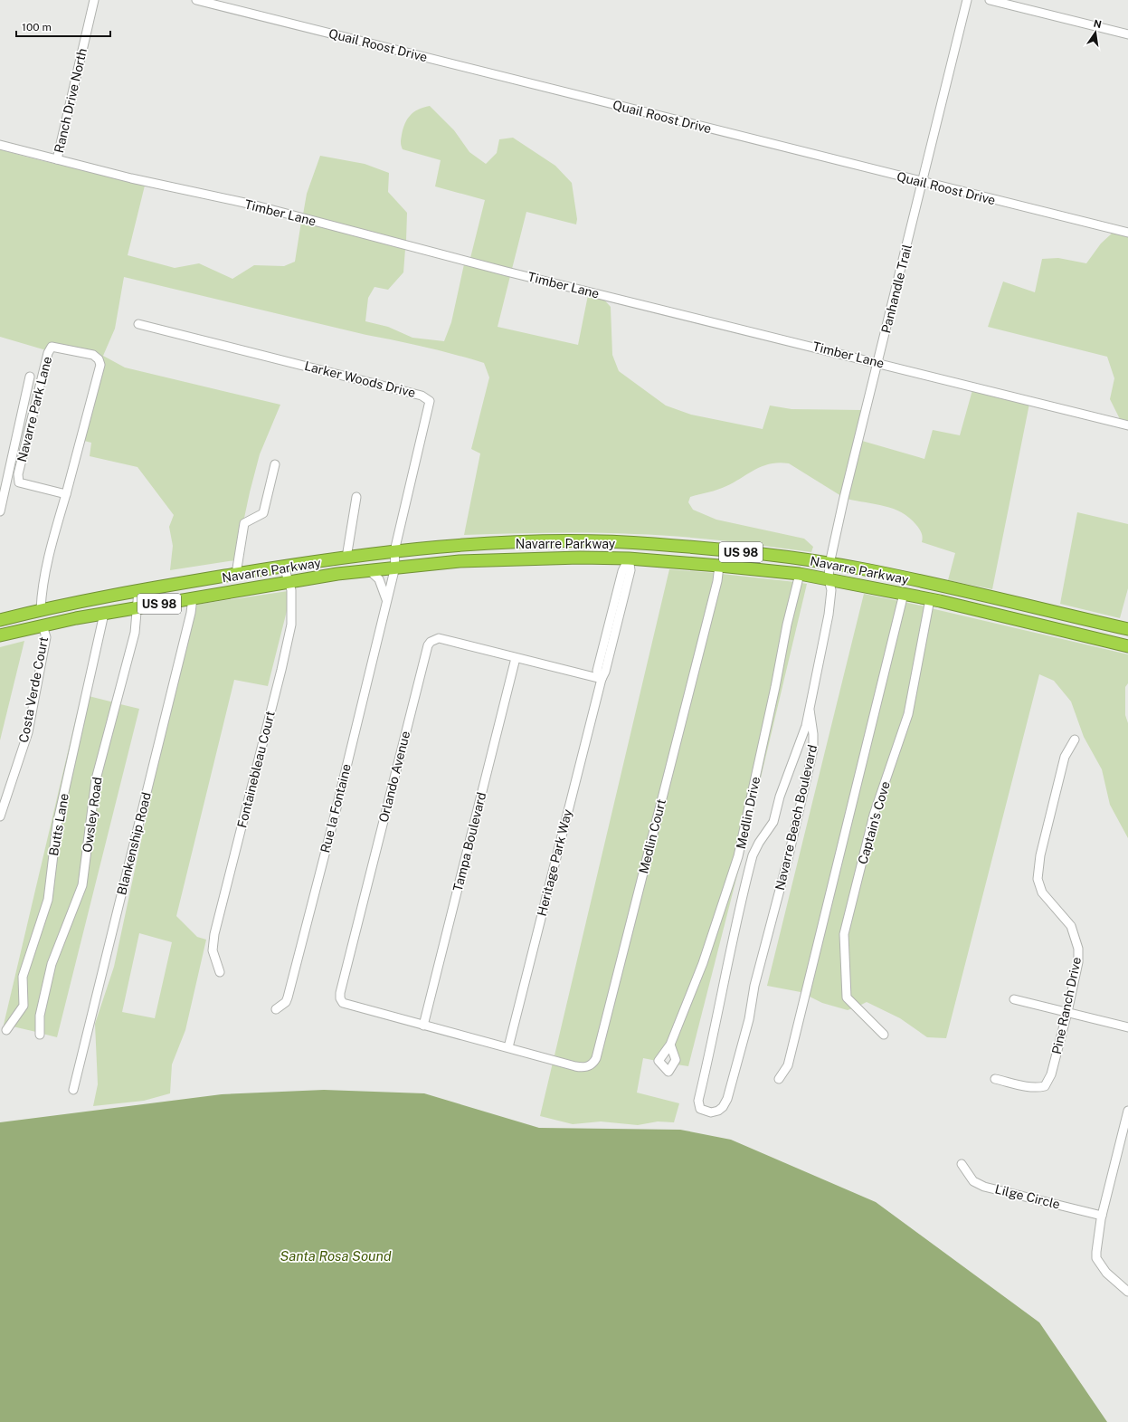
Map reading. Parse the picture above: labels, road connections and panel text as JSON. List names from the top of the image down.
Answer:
{
  "streets": {
    "highway": ["Navarre Parkway", "US 98"],
    "street": [
      "Quail Roost Drive",
      "Ranch Drive North",
      "Timber Lane",
      "Panhandle Trail",
      "Larker Woods Drive",
      "Navarre Park Lane",
      "Costa Verde Court",
      "Fontainebleau Court",
      "Orlando Avenue",
      "Rue la Fontaine",
      "Medlin Drive",
      "Owsley Road",
      "Navarre Beach Boulevard",
      "Captain's Cove",
      "Butts Lane",
      "Medlin Court",
      "Tampa Boulevard",
      "Blankenship Road",
      "Heritage Park Way",
      "Pine Ranch Drive",
      "Lilge Circle"
    ]
  },
  "crossings": [
    ["Quail Roost Drive", "Panhandle Trail"],
    ["Ranch Drive North", "Timber Lane"],
    ["Timber Lane", "Panhandle Trail"],
    ["Panhandle Trail", "Navarre Parkway"],
    ["Panhandle Trail", "Navarre Beach Boulevard"],
    ["Larker Woods Drive", "Navarre Parkway"],
    ["Larker Woods Drive", "Rue la Fontaine"],
    ["Navarre Park Lane", "Navarre Parkway"],
    ["Navarre Parkway", "Costa Verde Court"],
    ["Navarre Parkway", "Fontainebleau Court"],
    ["Navarre Parkway", "Rue la Fontaine"],
    ["Navarre Parkway", "Medlin Drive"],
    ["Navarre Parkway", "Owsley Road"],
    ["Navarre Parkway", "Captain's Cove"],
    ["Navarre Parkway", "Butts Lane"],
    ["Navarre Parkway", "Medlin Court"],
    ["Navarre Parkway", "Blankenship Road"],
    ["Navarre Parkway", "Heritage Park Way"],
    ["Orlando Avenue", "Tampa Boulevard"],
    ["Orlando Avenue", "Heritage Park Way"],
    ["Medlin Court", "Heritage Park Way"]
  ],
  "water": ["Santa Rosa Sound"],
  "scale_bar": "100 m",
  "north": "top"
}
